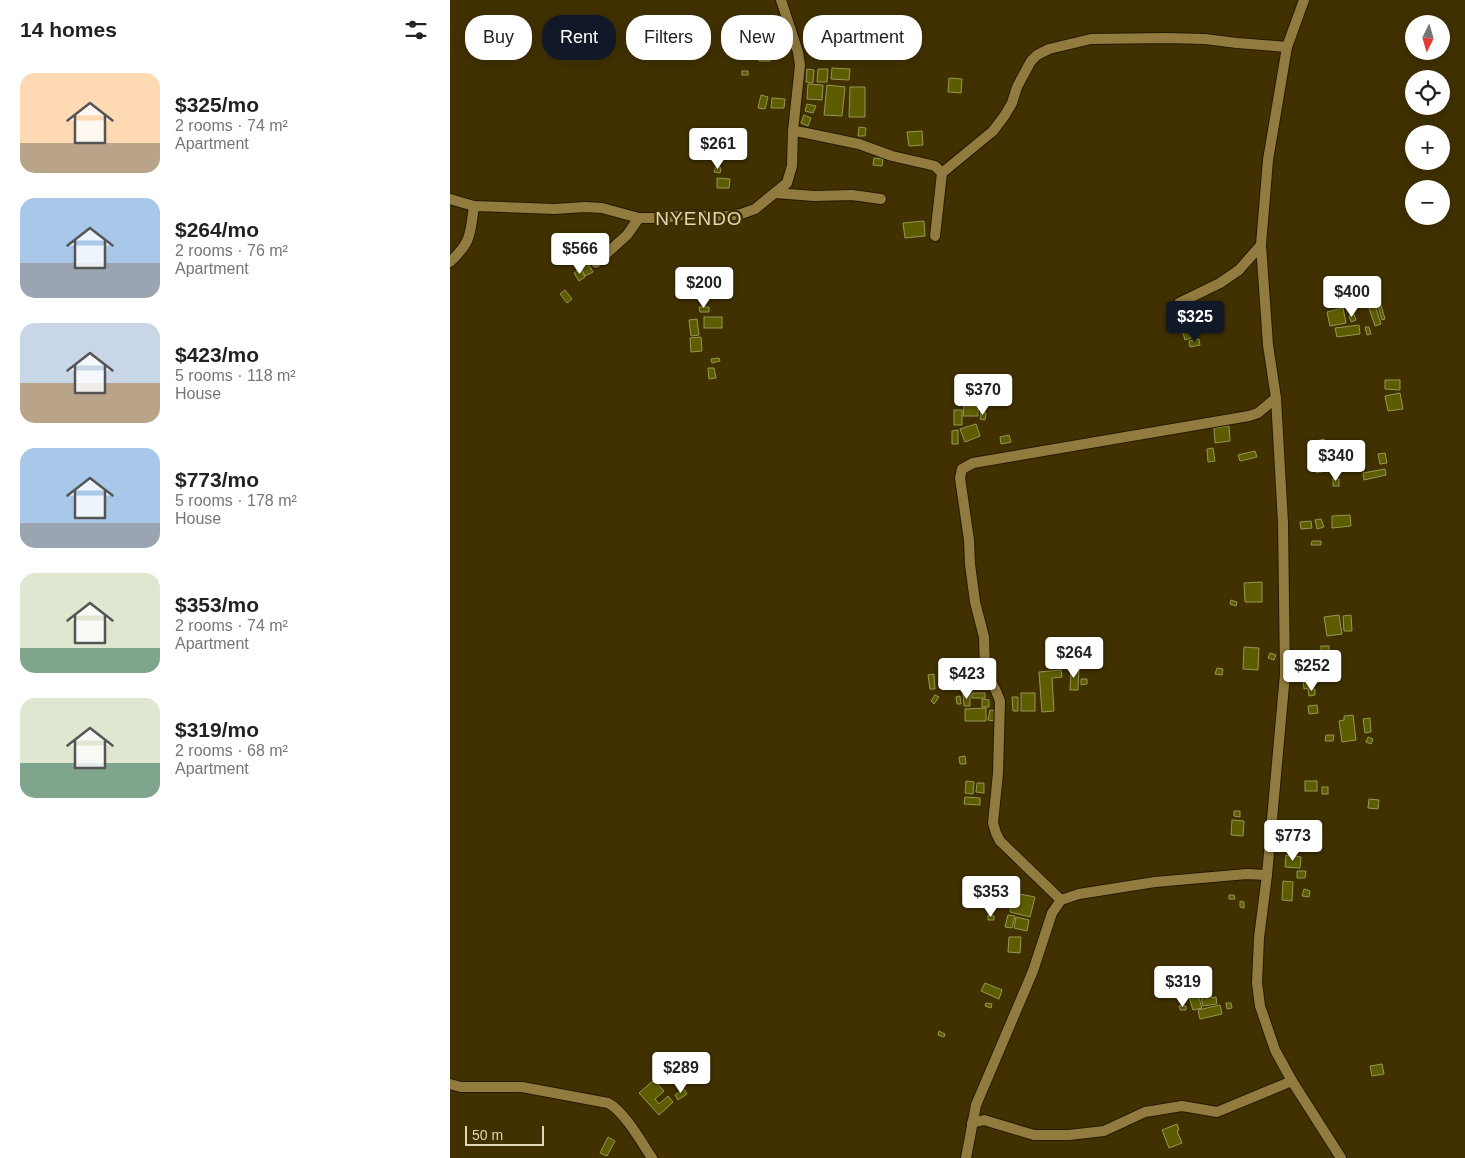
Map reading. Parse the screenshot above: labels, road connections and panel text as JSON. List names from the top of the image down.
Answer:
{
  "districts": ["NYENDO"],
  "scale_bar": "50 m",
  "north": "bottom",
  "page": {
    "heading": "14 homes",
    "map_buttons": ["+", "−"],
    "chip": [
      "Buy",
      "Rent",
      "Filters",
      "New",
      "Apartment"
    ],
    "list": [
      {
        "name": "$325/mo",
        "note": "2 rooms · 74 m² · Apartment"
      },
      {
        "name": "$264/mo",
        "note": "2 rooms · 76 m² · Apartment"
      },
      {
        "name": "$423/mo",
        "note": "5 rooms · 118 m² · House"
      },
      {
        "name": "$773/mo",
        "note": "5 rooms · 178 m² · House"
      },
      {
        "name": "$353/mo",
        "note": "2 rooms · 74 m² · Apartment"
      },
      {
        "name": "$319/mo",
        "note": "2 rooms · 68 m² · Apartment"
      }
    ],
    "price": [
      "$261",
      "$566",
      "$200",
      "$400",
      "$325",
      "$370",
      "$340",
      "$264",
      "$252",
      "$423",
      "$773",
      "$353",
      "$319",
      "$289"
    ],
    "scale": "50 m"
  }
}
